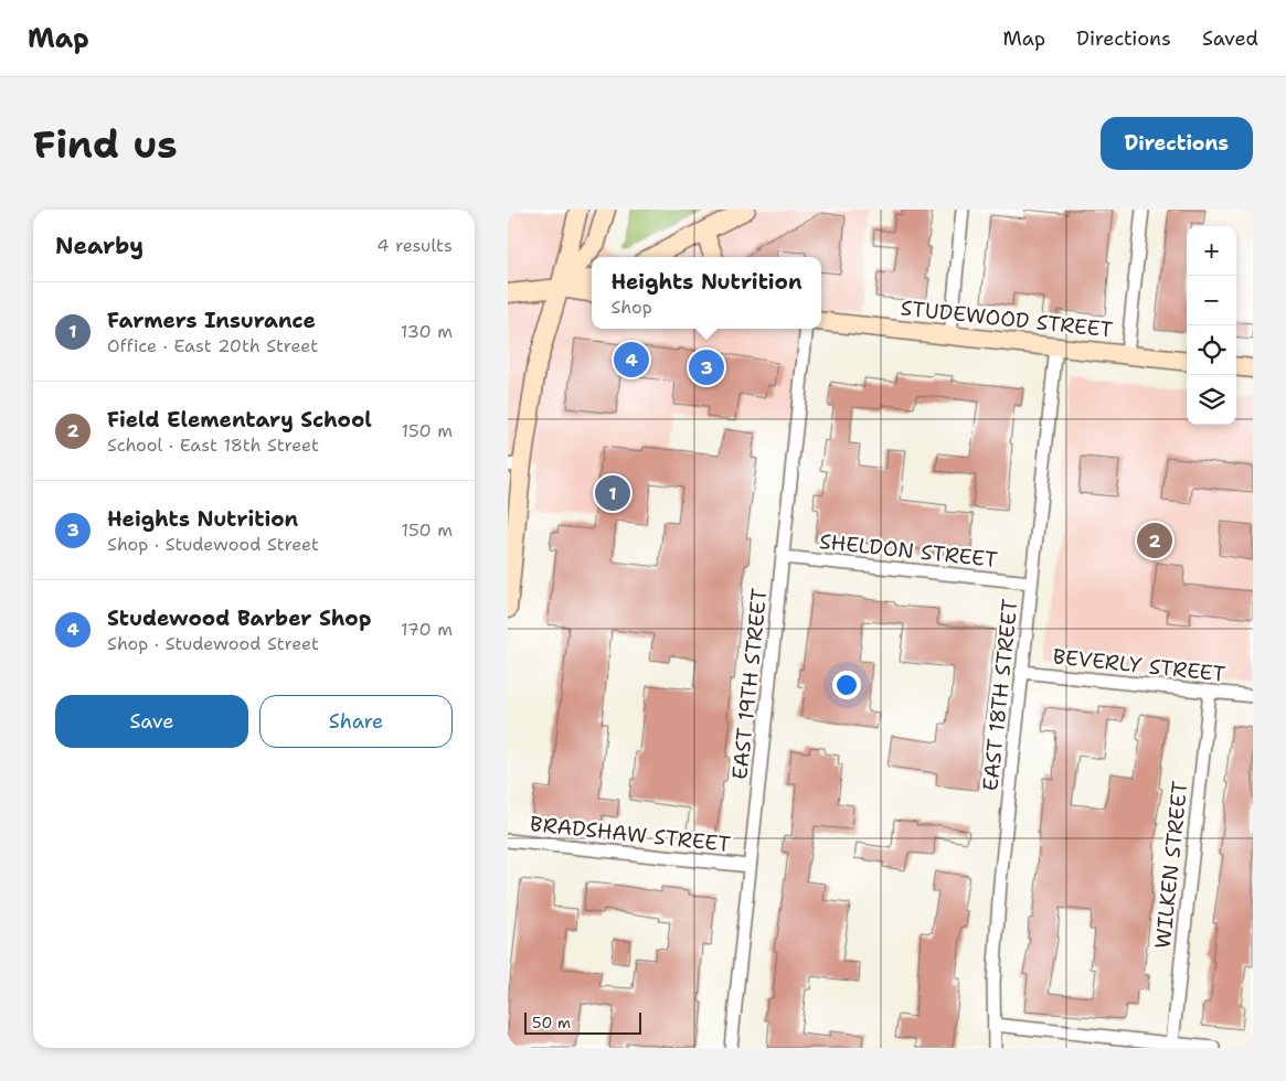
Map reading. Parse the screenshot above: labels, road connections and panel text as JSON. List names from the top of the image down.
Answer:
{
  "streets": {
    "main road": ["STUDEWOOD STREET"],
    "street": [
      "SHELDON STREET",
      "BEVERLY STREET",
      "EAST 19TH STREET",
      "EAST 18TH STREET",
      "BRADSHAW STREET",
      "WILKEN STREET"
    ]
  },
  "crossings": [
    ["STUDEWOOD STREET", "EAST 18TH STREET"],
    ["SHELDON STREET", "EAST 19TH STREET"],
    ["SHELDON STREET", "EAST 18TH STREET"],
    ["BEVERLY STREET", "EAST 18TH STREET"],
    ["BEVERLY STREET", "WILKEN STREET"],
    ["EAST 19TH STREET", "BRADSHAW STREET"]
  ],
  "scale_bar": "50 m",
  "page": {
    "header": "Map",
    "nav": ["Map", "Directions", "Saved"],
    "buttons": [
      "Directions",
      ["Save", "Share"]
    ],
    "title": "Find us",
    "heading": ["Nearby", "4 results"],
    "map_buttons": ["+", "−"],
    "popup": ["Heights Nutrition", "Shop"],
    "list": [
      {
        "mark": "1",
        "name": "Farmers Insurance",
        "note": "Office · East 20th Street",
        "value": "130 m"
      },
      {
        "mark": "2",
        "name": "Field Elementary School",
        "note": "School · East 18th Street",
        "value": "150 m"
      },
      {
        "mark": "3",
        "name": "Heights Nutrition",
        "note": "Shop · Studewood Street",
        "value": "150 m"
      },
      {
        "mark": "4",
        "name": "Studewood Barber Shop",
        "note": "Shop · Studewood Street",
        "value": "170 m"
      }
    ],
    "pins": [
      "4",
      "3",
      "1",
      "2"
    ],
    "scale": "50 m"
  }
}
